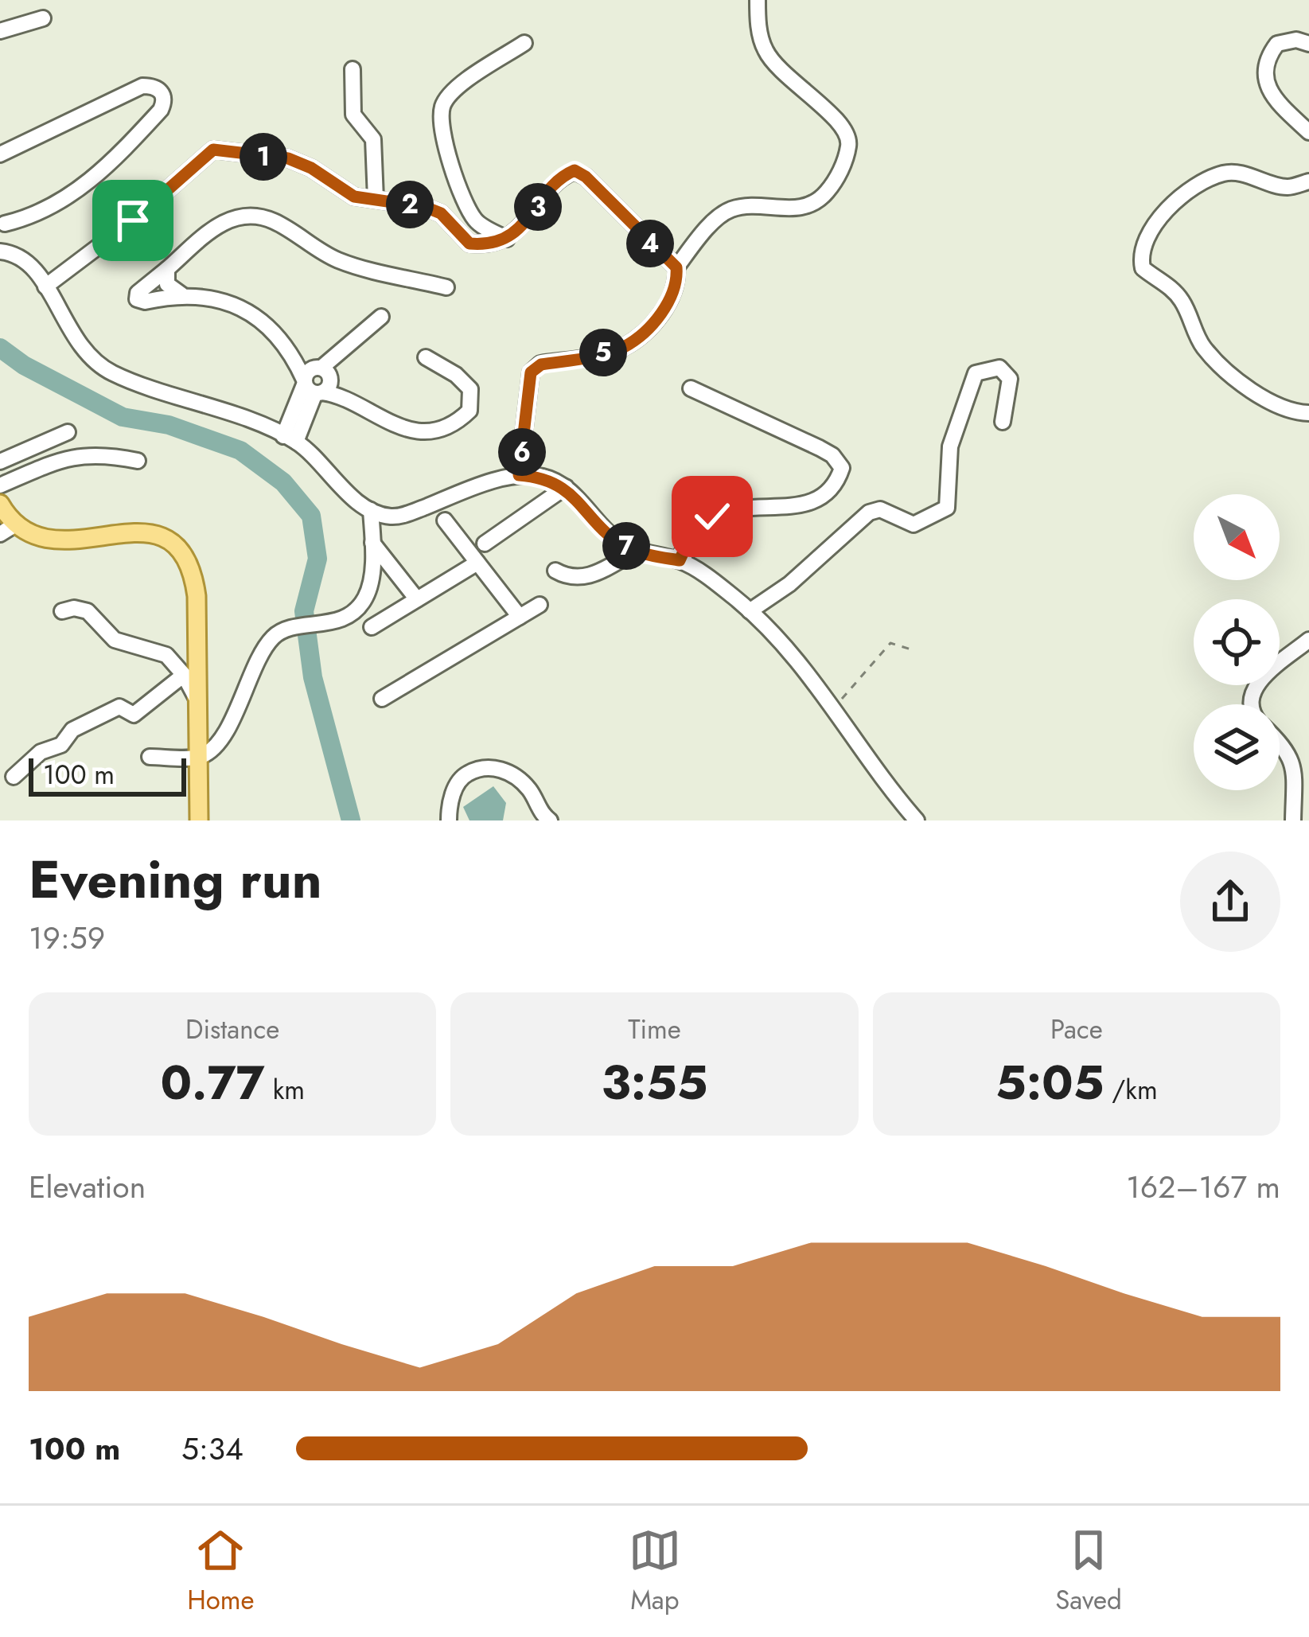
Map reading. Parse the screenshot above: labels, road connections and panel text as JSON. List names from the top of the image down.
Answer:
{
  "scale_bar": "100 m",
  "north": "bottom right",
  "page": {
    "pins": [
      "1",
      "2",
      "3",
      "4",
      "5",
      "6",
      "7"
    ],
    "scale": "100 m",
    "heading": ["Evening run", "19:59"],
    "stats": [
      ["Distance", "0.77 km"],
      ["Time", "3:55"],
      ["Pace", "5:05 /km"]
    ],
    "chart": ["Elevation", "162–167 m"],
    "list": [
      {
        "name": "100 m",
        "note": "5:34"
      }
    ],
    "tabs": ["Home", "Map", "Saved"]
  }
}
